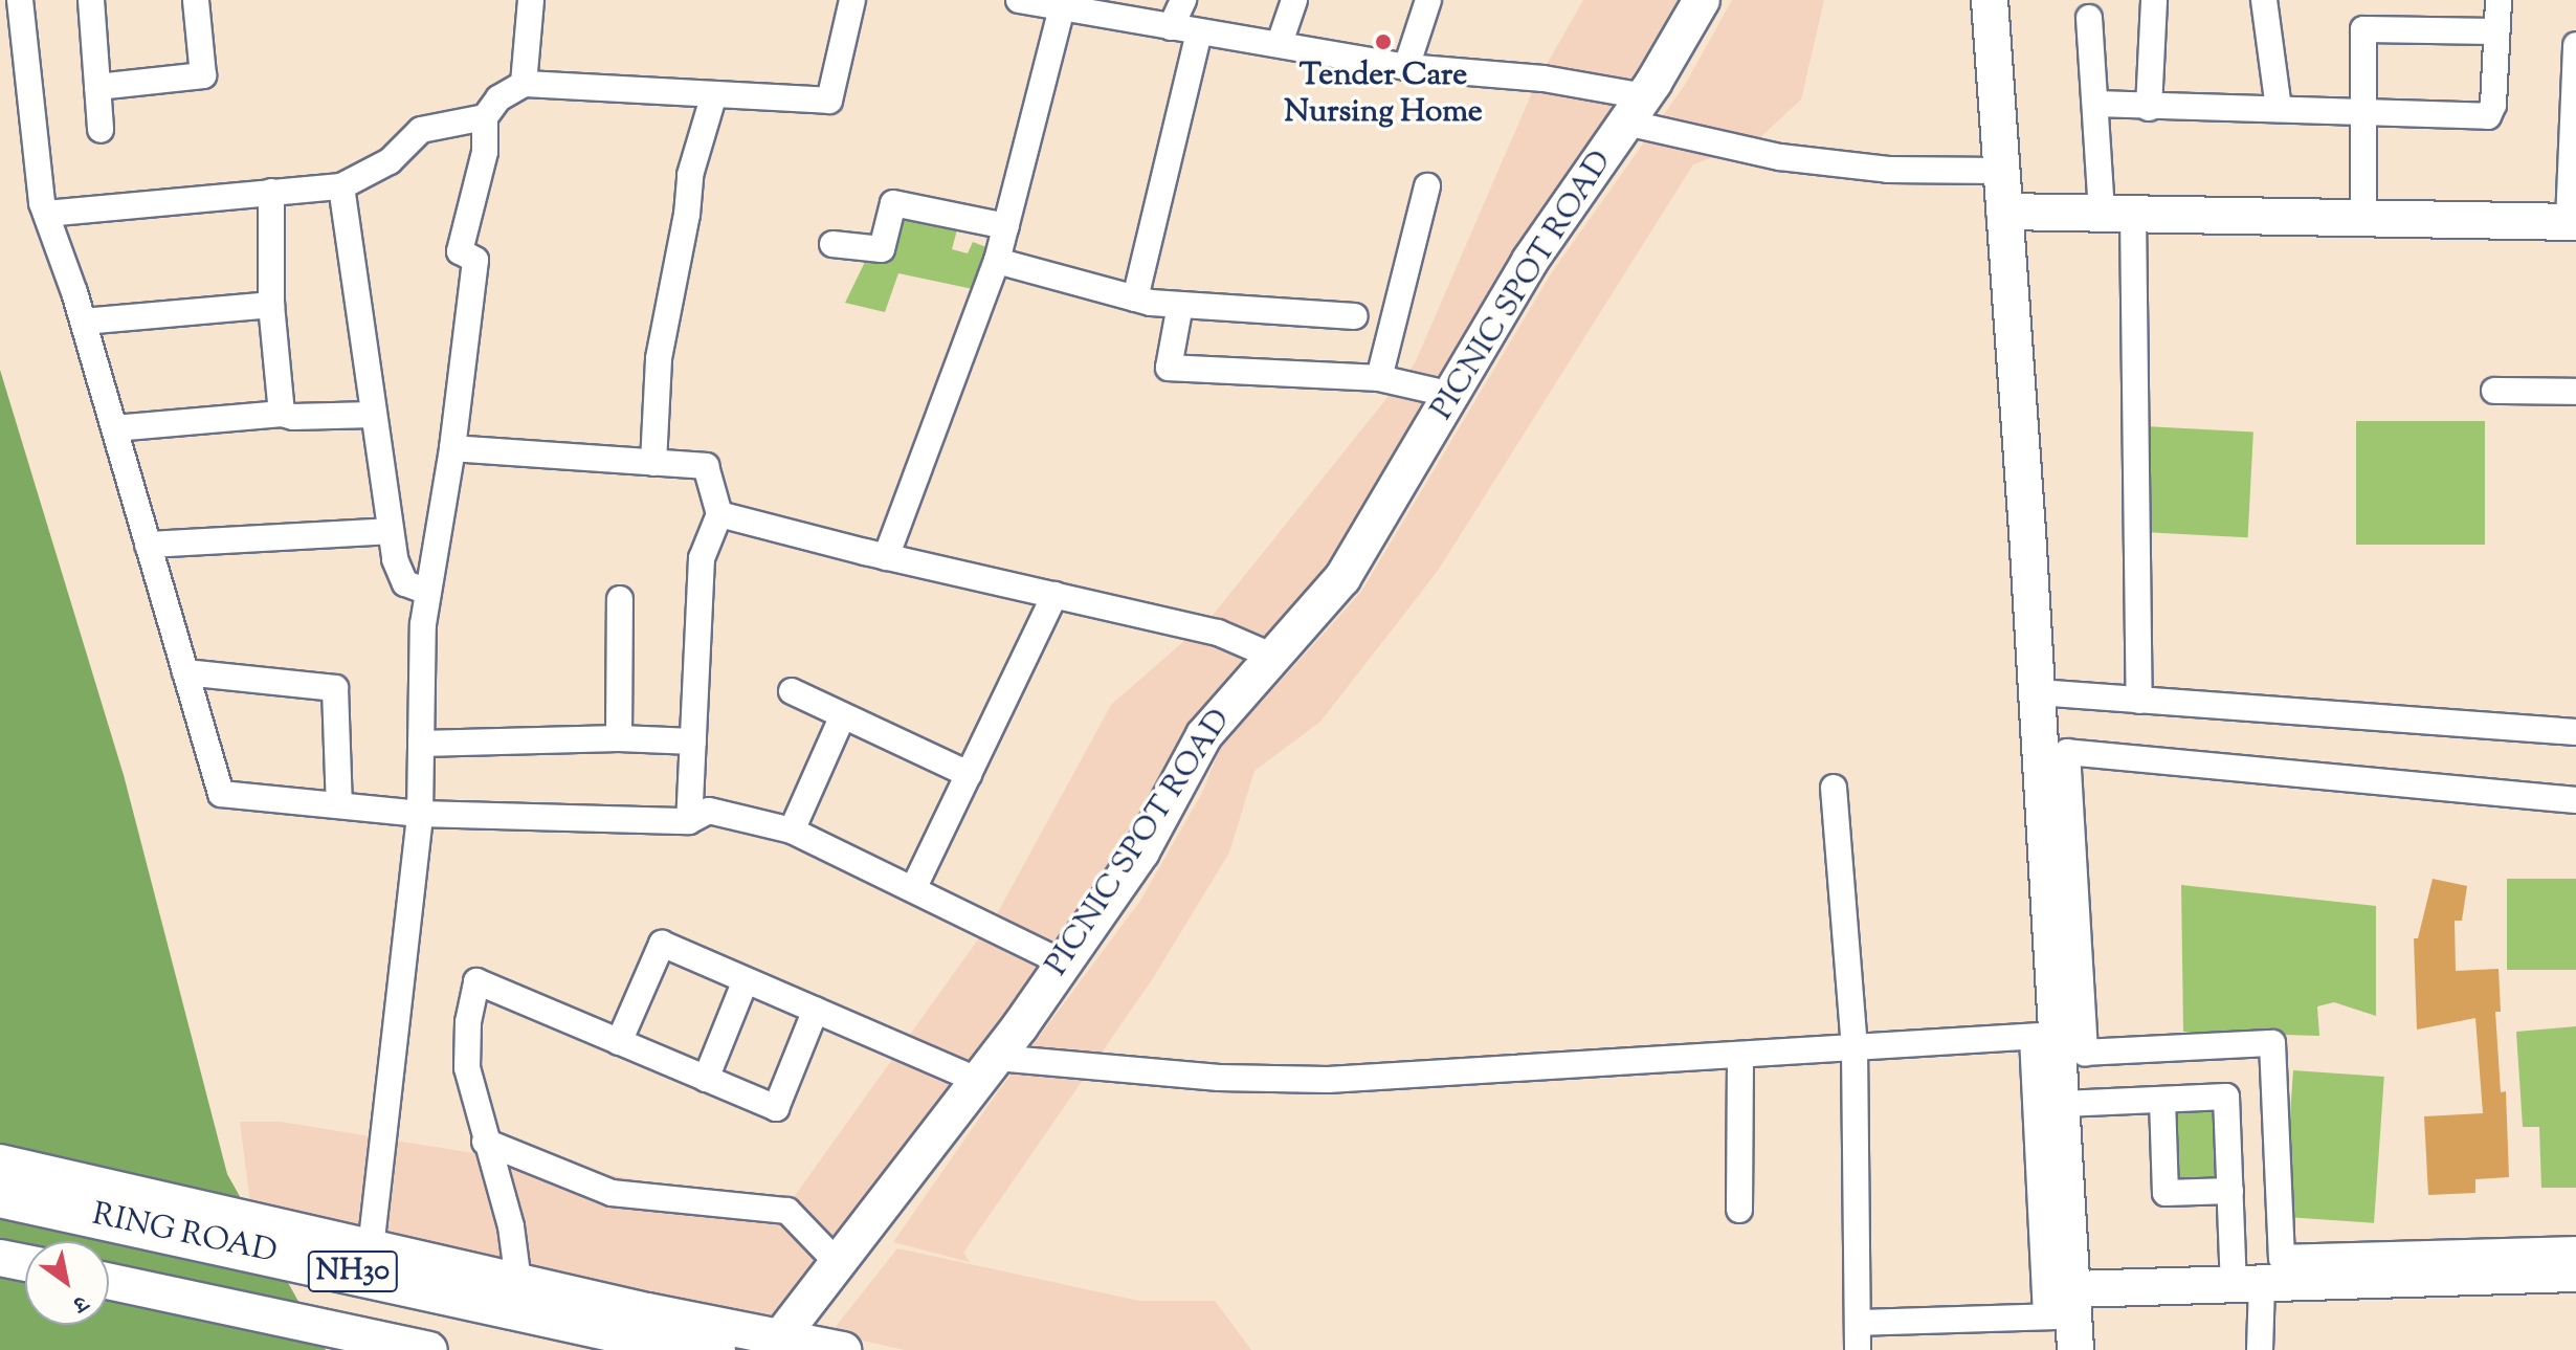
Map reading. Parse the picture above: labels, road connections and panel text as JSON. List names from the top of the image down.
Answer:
{
  "streets": {
    "highway": ["RING ROAD", "NH30"],
    "street": ["PICNIC SPOT ROAD"]
  },
  "places": ["Tender Care Nursing Home"],
  "north": "bottom right"
}
